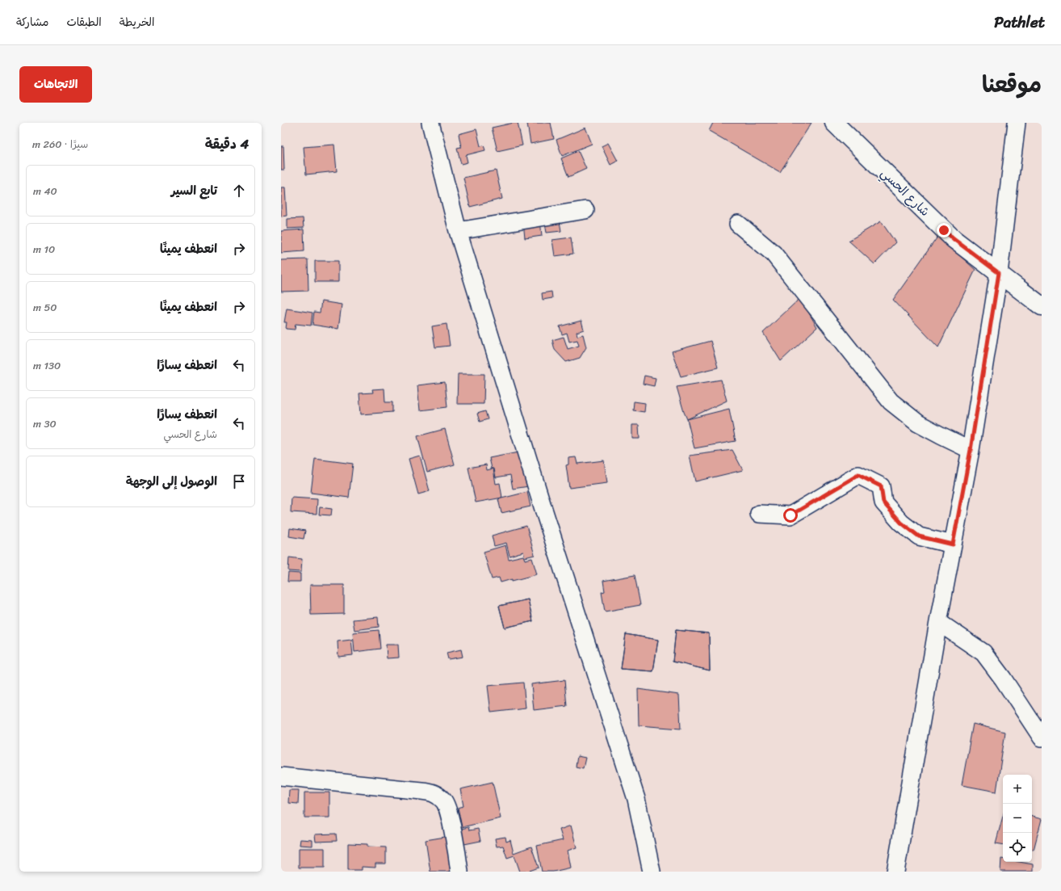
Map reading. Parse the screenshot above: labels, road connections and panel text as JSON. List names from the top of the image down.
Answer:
{
  "streets": {
    "street": ["شارع الحسي"]
  },
  "page": {
    "header": "Pathlet",
    "nav": ["الخريطة", "الطبقات", "مشاركة"],
    "title": "موقعنا",
    "buttons": "الاتجاهات",
    "heading": ["4 دقيقة", "سيرًا · 260 m"],
    "list": [
      ["تابع السير", "40 m"],
      ["انعطف يمينًا", "10 m"],
      ["انعطف يمينًا", "50 m"],
      ["انعطف يسارًا", "130 m"],
      ["انعطف يسارًا", "شارع الحسي", "30 m"],
      "الوصول إلى الوجهة"
    ],
    "map_buttons": ["+", "−"]
  }
}
